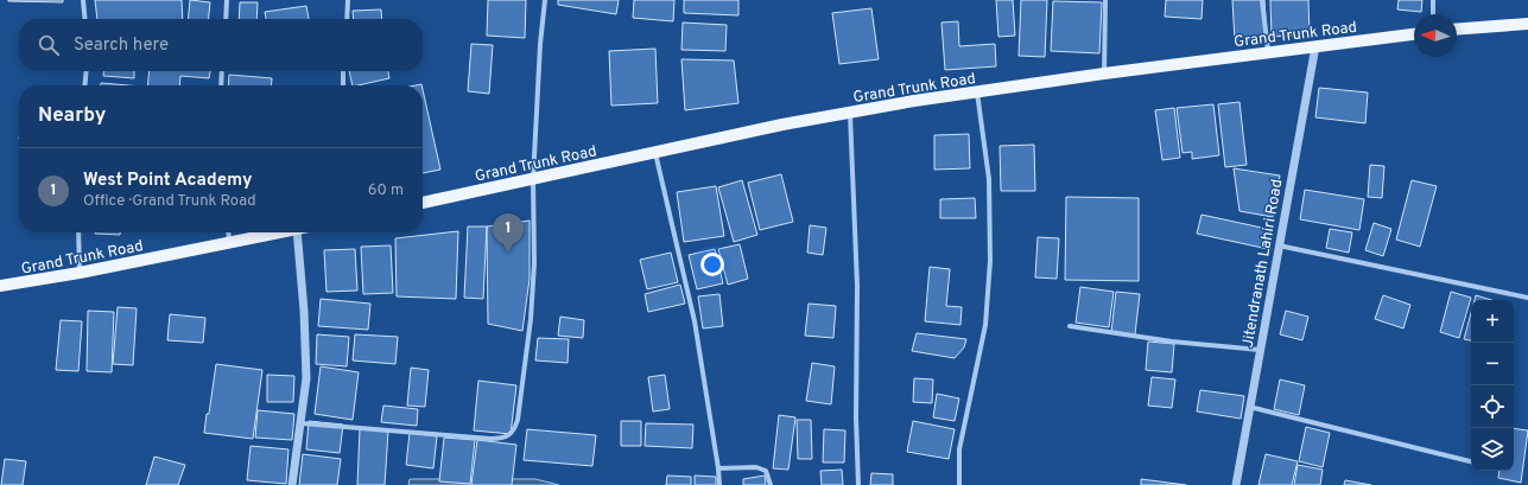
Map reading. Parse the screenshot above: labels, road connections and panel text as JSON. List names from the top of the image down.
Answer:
{
  "streets": {
    "main road": ["Grand Trunk Road"],
    "street": ["Jitendranath Lahiri Road"]
  },
  "crossings": [
    ["Grand Trunk Road", "Jitendranath Lahiri Road"]
  ],
  "north": "left",
  "page": {
    "search": "Search here",
    "heading": "Nearby",
    "list": [
      {
        "mark": "1",
        "name": "West Point Academy",
        "note": "Office · Grand Trunk Road",
        "value": "60 m"
      }
    ],
    "pins": "1",
    "map_buttons": ["+", "−"]
  }
}
